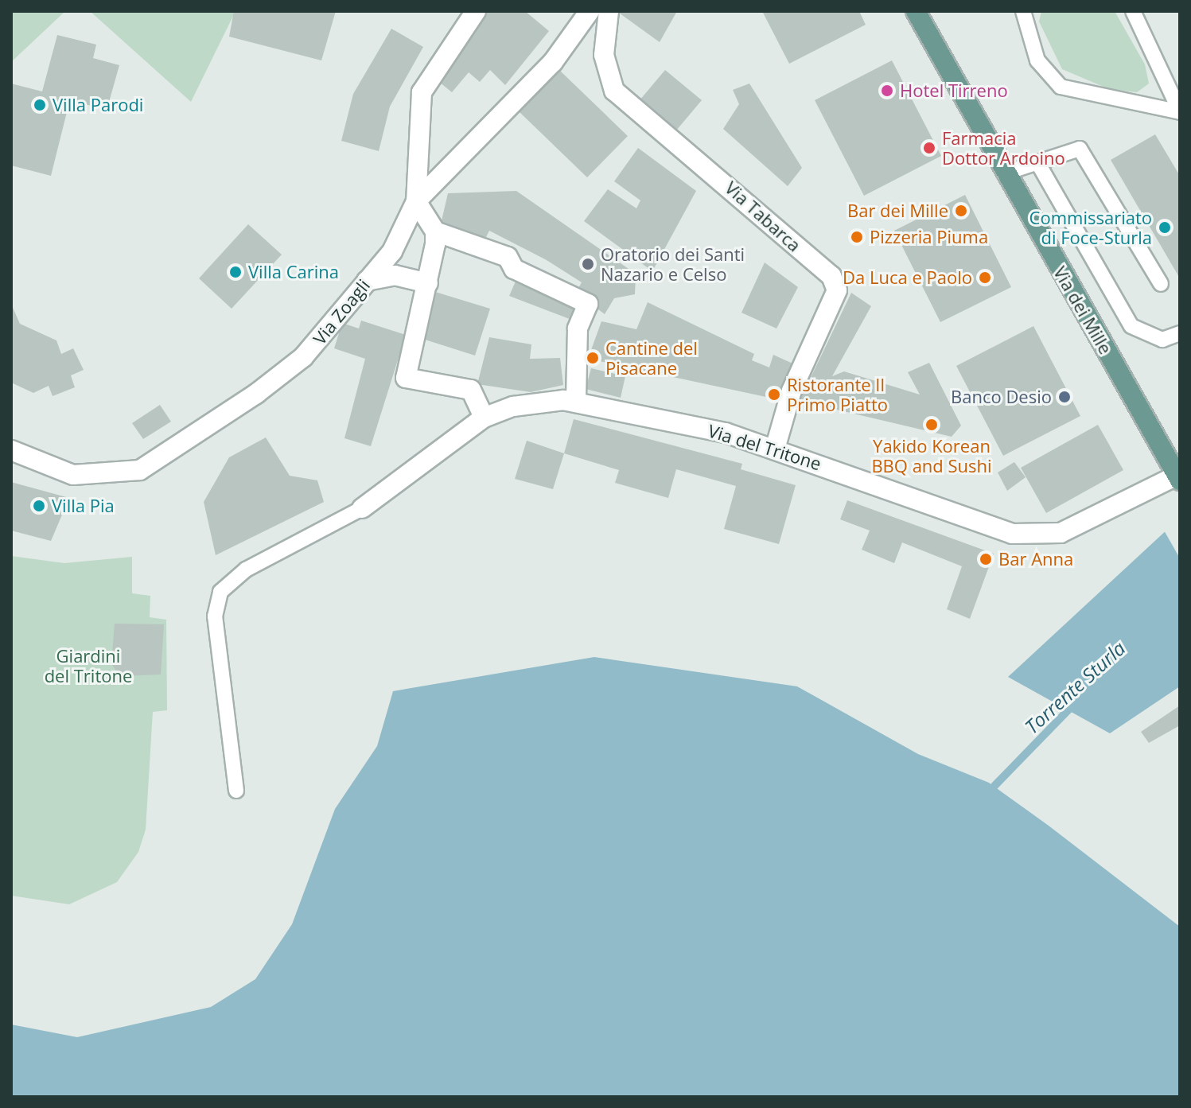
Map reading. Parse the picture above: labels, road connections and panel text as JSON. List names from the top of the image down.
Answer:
{
  "streets": {
    "main road": ["Via dei Mille"],
    "street": ["Via Tabarca", "Via Zoagli", "Via del Tritone"]
  },
  "crossings": [
    ["Via Tabarca", "Via del Tritone"],
    ["Via dei Mille", "Via del Tritone"]
  ],
  "water": ["Torrente Sturla"],
  "parks": ["Giardini del Tritone"],
  "places": [
    "Hotel Tirreno",
    "Villa Parodi",
    "Farmacia Dottor Ardoino",
    "Bar dei Mille",
    "Commissariato di Foce-Sturla",
    "Pizzeria Piuma",
    "Oratorio dei Santi Nazario e Celso",
    "Villa Carina",
    "Da Luca e Paolo",
    "Cantine del Pisacane",
    "Ristorante Il Primo Piatto",
    "Banco Desio",
    "Yakido Korean BBQ and Sushi",
    "Villa Pia",
    "Bar Anna"
  ]
}
